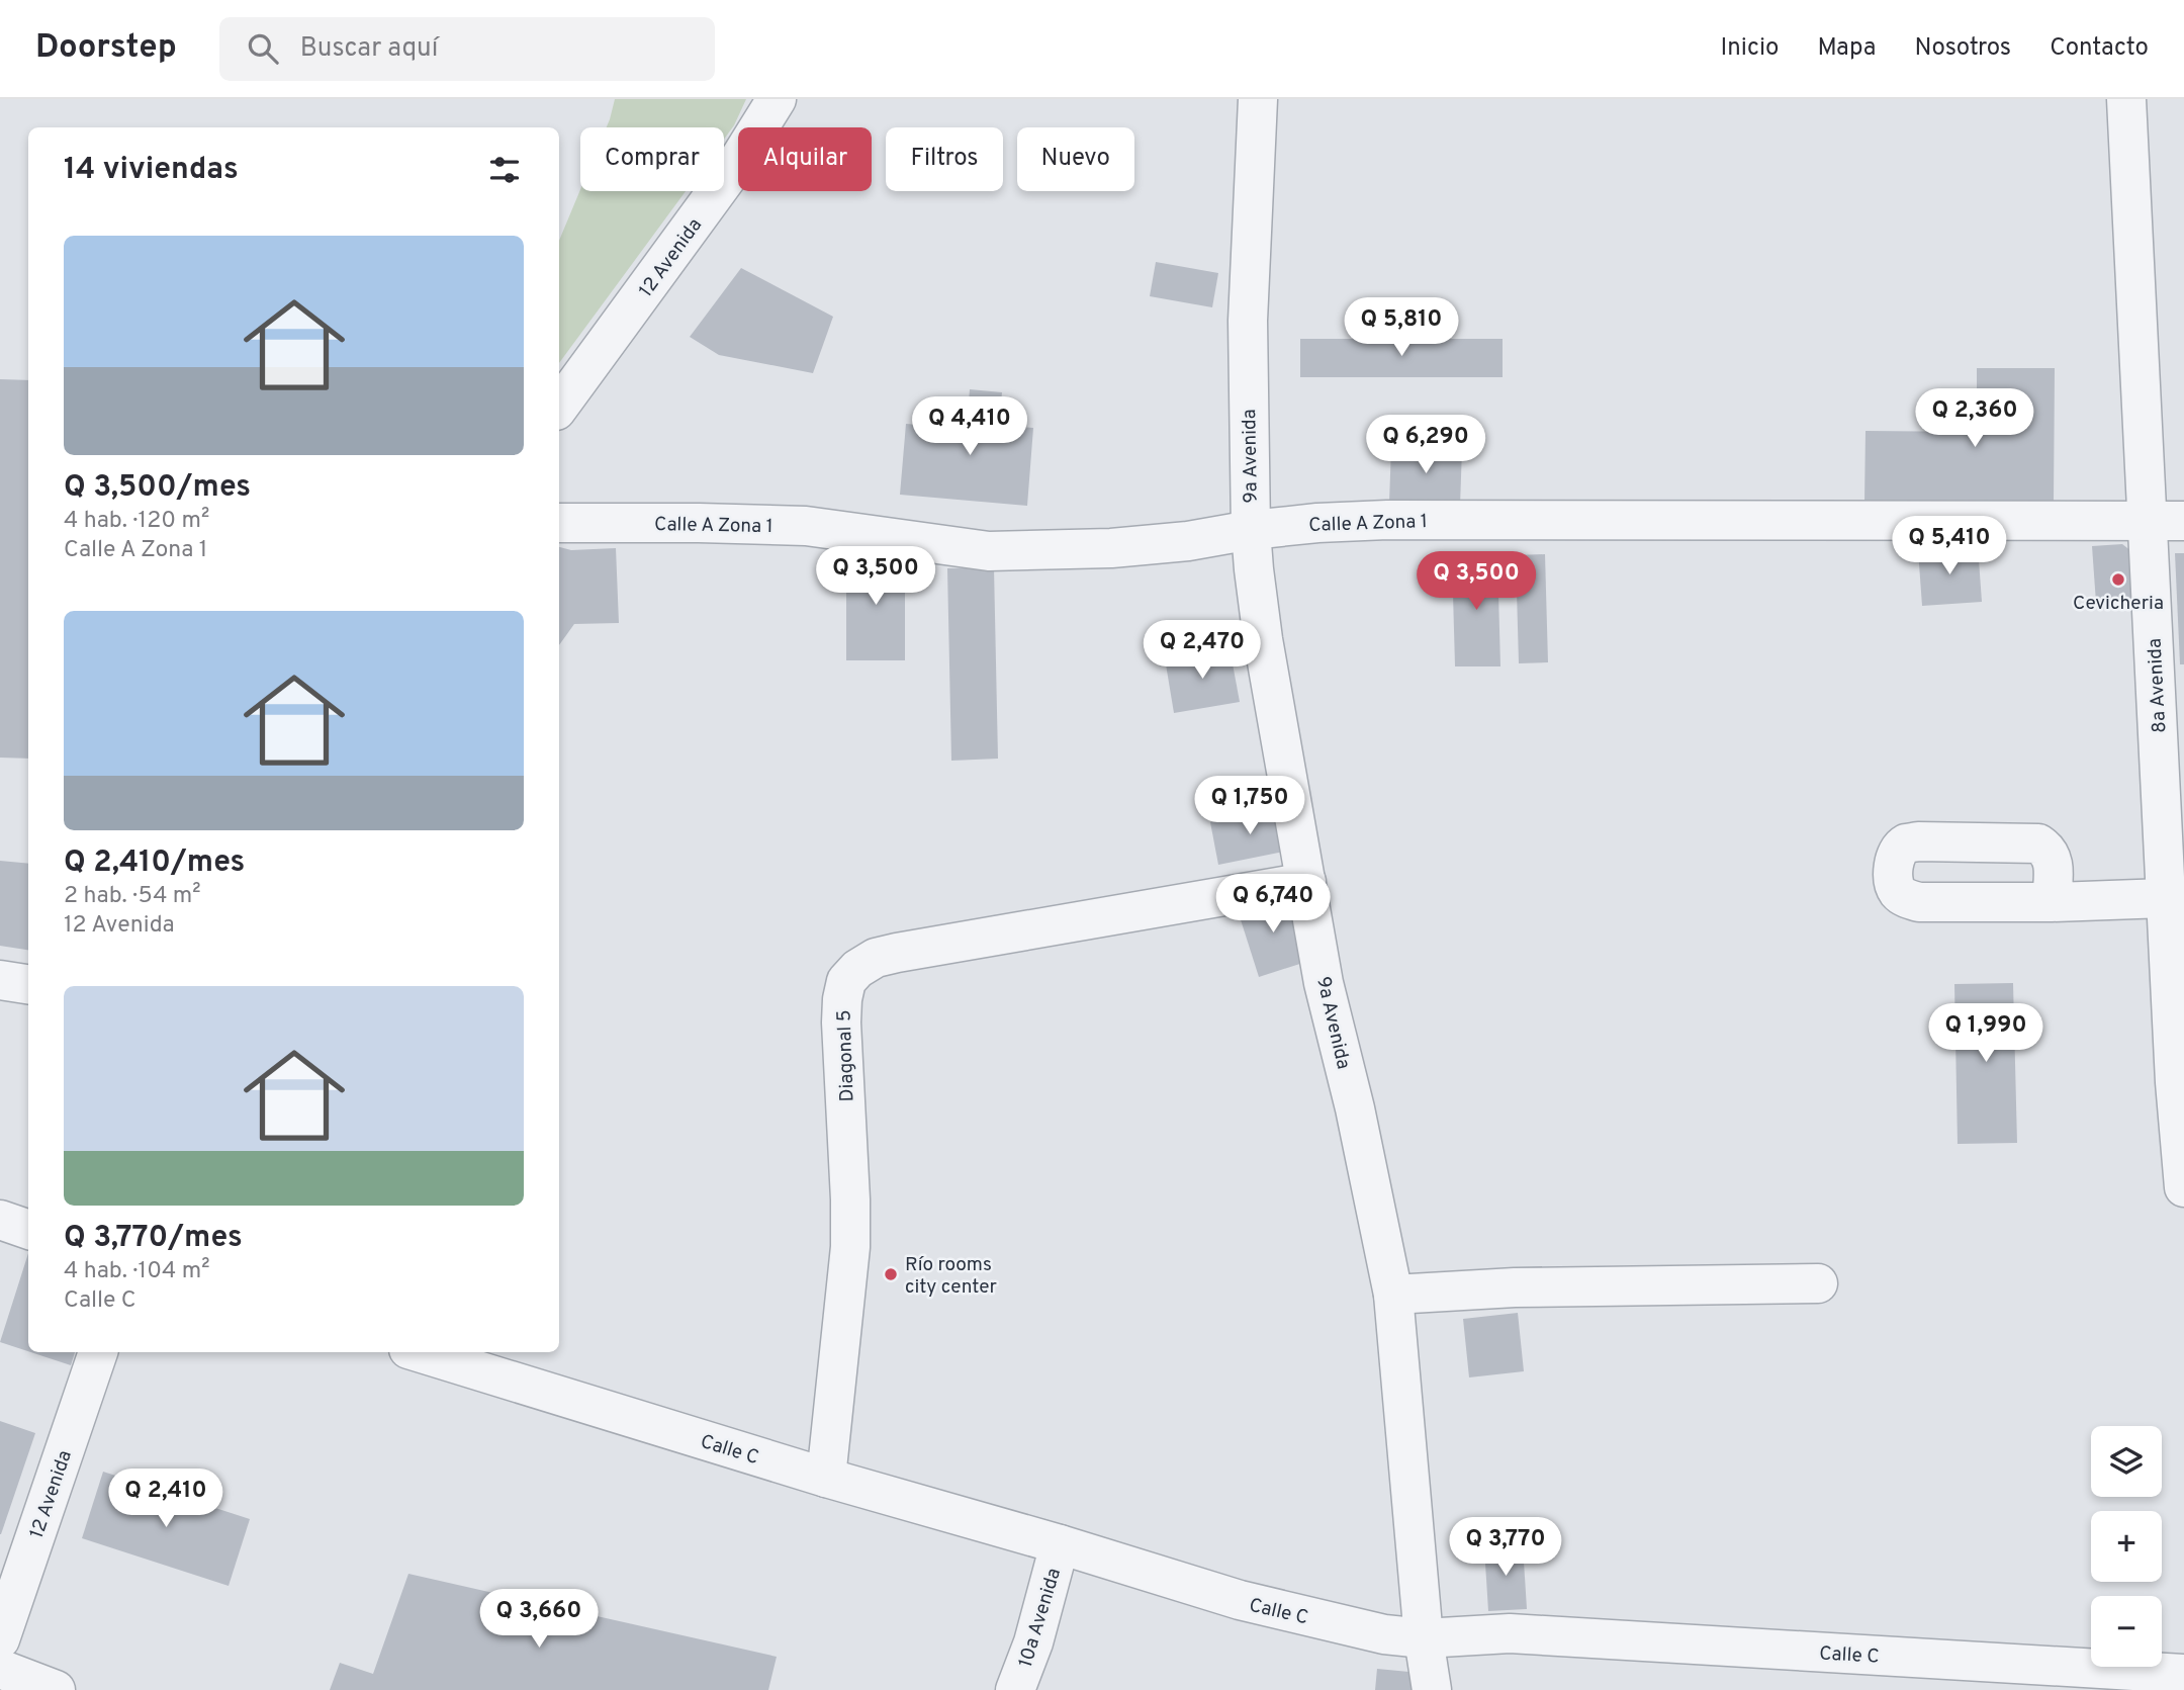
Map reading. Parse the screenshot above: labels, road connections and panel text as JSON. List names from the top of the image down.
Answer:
{
  "streets": {
    "street": [
      "12 Avenida",
      "9a Avenida",
      "Calle A Zona 1",
      "8a Avenida",
      "Diagonal 5",
      "Calle C",
      "10a Avenida"
    ]
  },
  "crossings": [
    ["9a Avenida", "Calle A Zona 1"],
    ["9a Avenida", "Diagonal 5"],
    ["9a Avenida", "Calle C"],
    ["Calle A Zona 1", "8a Avenida"],
    ["Diagonal 5", "Calle C"],
    ["Calle C", "10a Avenida"]
  ],
  "places": ["Cevicheria", "Río rooms city center"],
  "page": {
    "header": "Doorstep",
    "search": "Buscar aquí",
    "nav": [
      "Inicio",
      "Mapa",
      "Nosotros",
      "Contacto"
    ],
    "chip": [
      "Comprar",
      "Alquilar",
      "Filtros",
      "Nuevo"
    ],
    "heading": "14 viviendas",
    "list": [
      {
        "name": "Q 3,500/mes",
        "note": "4 hab. · 120 m² · Calle A Zona 1"
      },
      {
        "name": "Q 2,410/mes",
        "note": "2 hab. · 54 m² · 12 Avenida"
      },
      {
        "name": "Q 3,770/mes",
        "note": "4 hab. · 104 m² · Calle C"
      }
    ],
    "price": [
      "Q 5,810",
      "Q 2,360",
      "Q 4,410",
      "Q 6,290",
      "Q 5,410",
      "Q 3,500",
      "Q 3,500",
      "Q 2,470",
      "Q 1,750",
      "Q 6,740",
      "Q 1,990",
      "Q 2,410",
      "Q 3,770",
      "Q 3,660"
    ],
    "map_buttons": ["+", "−"]
  }
}
